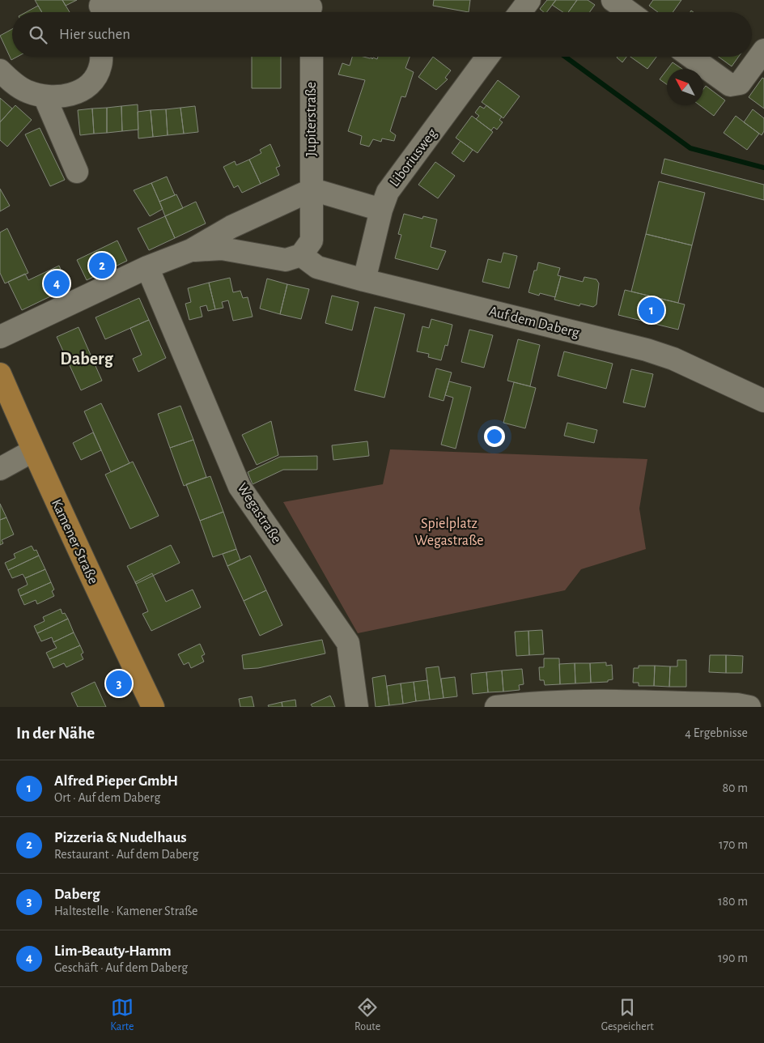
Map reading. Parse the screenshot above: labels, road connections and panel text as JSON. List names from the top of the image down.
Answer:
{
  "streets": {
    "main road": ["Kamener Straße"],
    "street": [
      "Jupiterstraße",
      "Liboriusweg",
      "Auf dem Daberg",
      "Wegastraße"
    ]
  },
  "crossings": [
    ["Liboriusweg", "Auf dem Daberg"]
  ],
  "districts": ["Daberg"],
  "parks": ["Spielplatz Wegastraße"],
  "north": "top left",
  "page": {
    "search": "Hier suchen",
    "pins": [
      "2",
      "4",
      "1",
      "3"
    ],
    "heading": ["In der Nähe", "4 Ergebnisse"],
    "list": [
      {
        "mark": "1",
        "name": "Alfred Pieper GmbH",
        "note": "Ort · Auf dem Daberg",
        "value": "80 m"
      },
      {
        "mark": "2",
        "name": "Pizzeria & Nudelhaus",
        "note": "Restaurant · Auf dem Daberg",
        "value": "170 m"
      },
      {
        "mark": "3",
        "name": "Daberg",
        "note": "Haltestelle · Kamener Straße",
        "value": "180 m"
      },
      {
        "mark": "4",
        "name": "Lim-Beauty-Hamm",
        "note": "Geschäft · Auf dem Daberg",
        "value": "190 m"
      }
    ],
    "nav": ["Karte", "Route", "Gespeichert"]
  }
}
